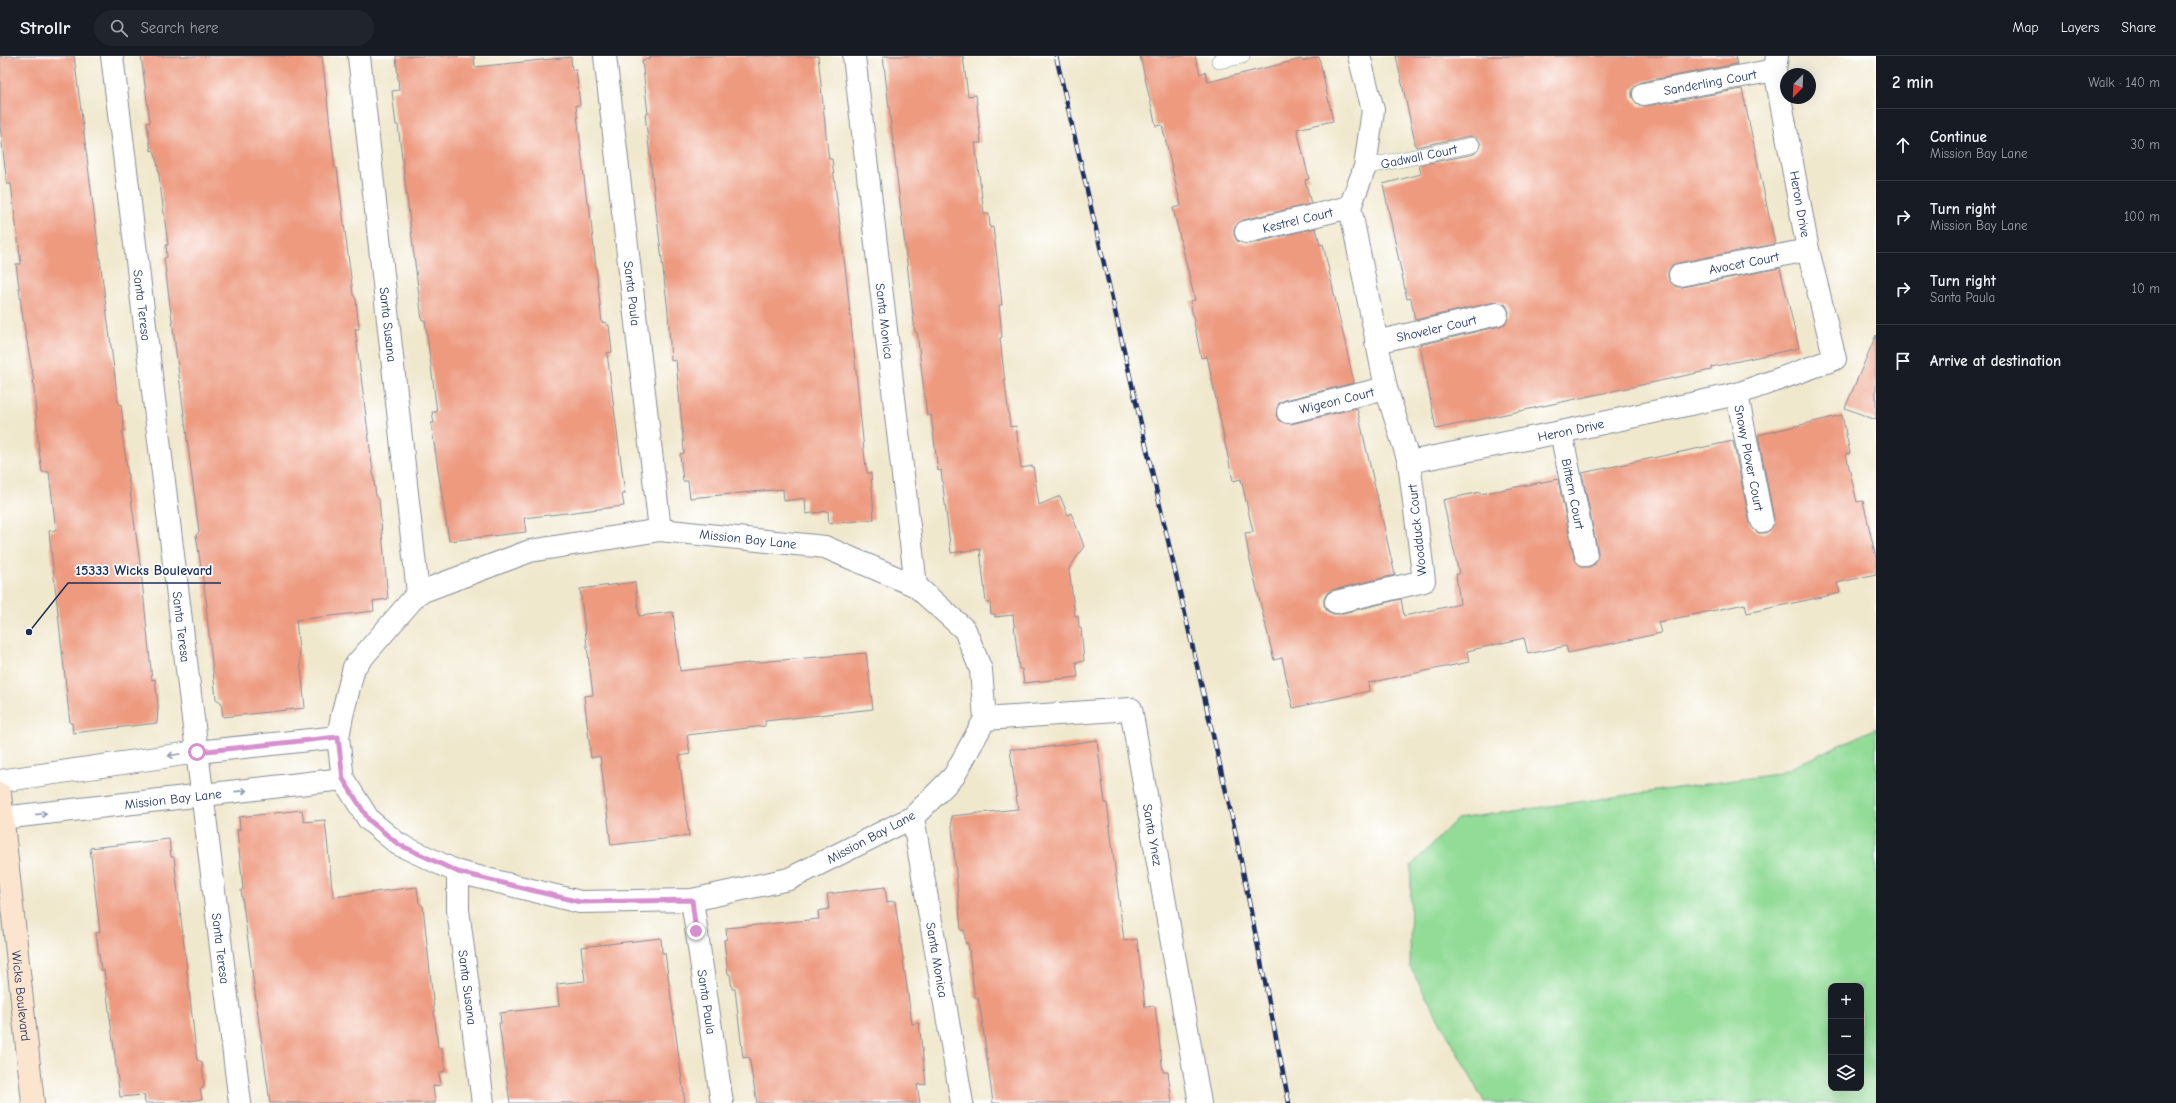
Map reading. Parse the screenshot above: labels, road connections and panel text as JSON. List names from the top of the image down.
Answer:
{
  "streets": {
    "street": [
      "Sanderling Court",
      "Heron Drive",
      "Kestrel Court",
      "Avocet Court",
      "Santa Paula",
      "Santa Teresa",
      "Santa Monica",
      "Santa Susana",
      "Shoveler Court",
      "Wigeon Court",
      "Snowy Plover Court",
      "Bittern Court",
      "Woodduck Court",
      "Mission Bay Lane",
      "Santa Ynez",
      "Wicks Boulevard"
    ],
    "lane": ["Gadwall Court"]
  },
  "crossings": [
    ["Sanderling Court", "Heron Drive"],
    ["Heron Drive", "Avocet Court"],
    ["Heron Drive", "Snowy Plover Court"],
    ["Heron Drive", "Bittern Court"],
    ["Heron Drive", "Woodduck Court"],
    ["Santa Paula", "Mission Bay Lane"],
    ["Santa Teresa", "Mission Bay Lane"],
    ["Santa Monica", "Mission Bay Lane"],
    ["Santa Susana", "Mission Bay Lane"],
    ["Mission Bay Lane", "Santa Ynez"],
    ["Mission Bay Lane", "Wicks Boulevard"]
  ],
  "places": ["15333 Wicks Boulevard"],
  "north": "bottom left",
  "page": {
    "header": "Strollr",
    "search": "Search here",
    "nav": ["Map", "Layers", "Share"],
    "heading": ["2 min", "Walk · 140 m"],
    "list": [
      ["Continue", "Mission Bay Lane", "30 m"],
      ["Turn right", "Mission Bay Lane", "100 m"],
      ["Turn right", "Santa Paula", "10 m"],
      "Arrive at destination"
    ],
    "map_buttons": ["+", "−"]
  }
}
